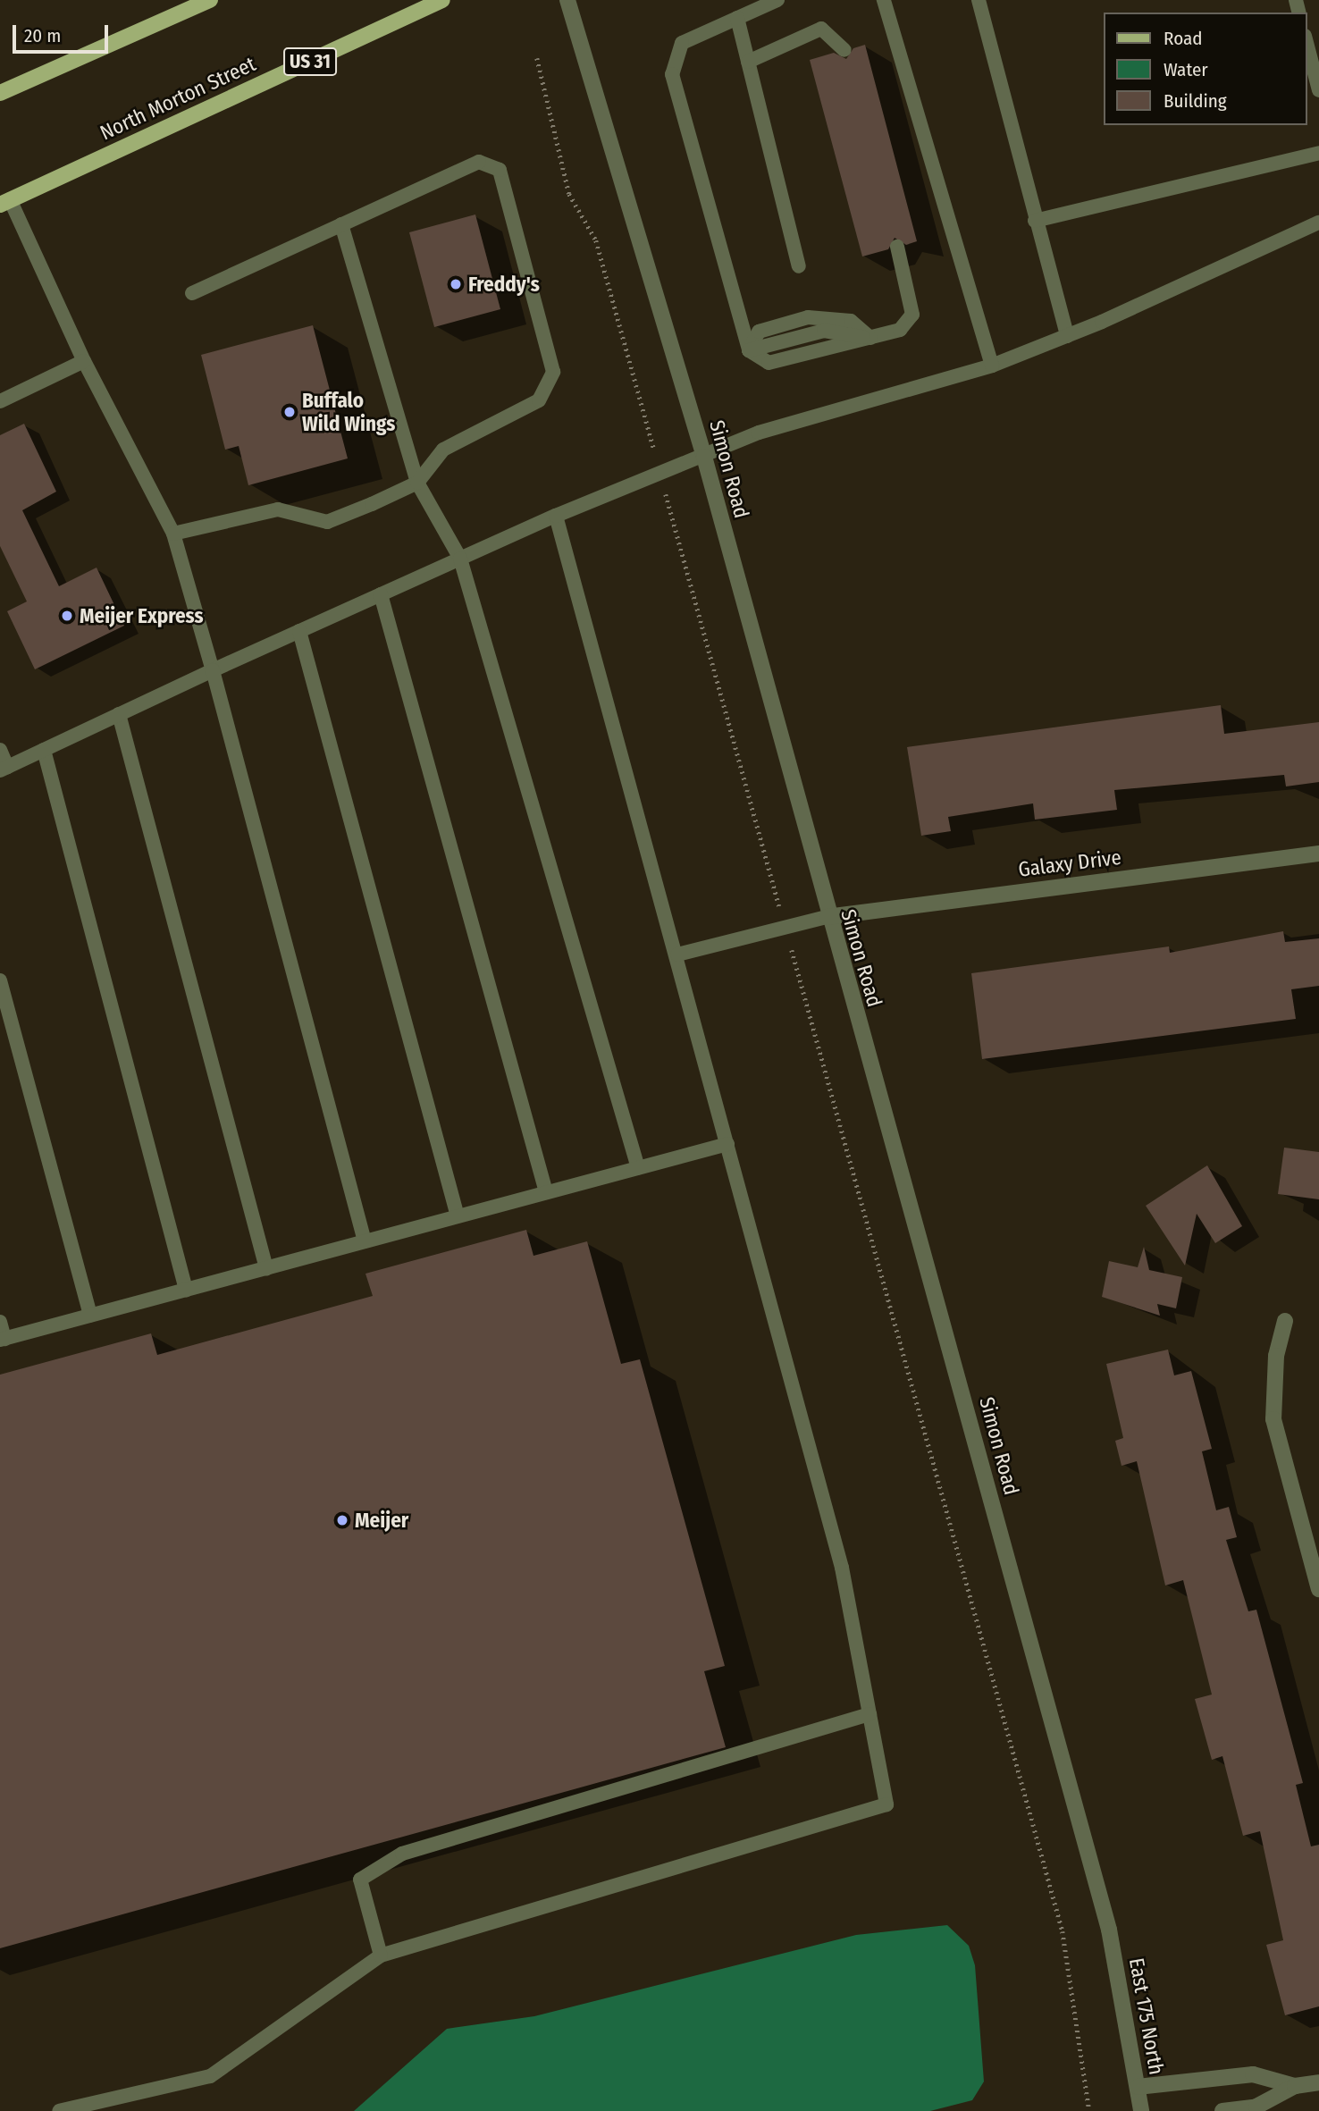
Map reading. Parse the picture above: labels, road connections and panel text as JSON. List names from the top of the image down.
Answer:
{
  "streets": {
    "main road": ["US 31", "North Morton Street"],
    "street": ["Simon Road", "Galaxy Drive", "East 175 North"]
  },
  "crossings": [
    ["Simon Road", "Galaxy Drive"],
    ["Simon Road", "East 175 North"]
  ],
  "places": [
    "Freddy's",
    "Buffalo Wild Wings",
    "Meijer Express",
    "Meijer"
  ],
  "legend": ["Road", "Water", "Building"],
  "scale_bar": "20 m"
}
